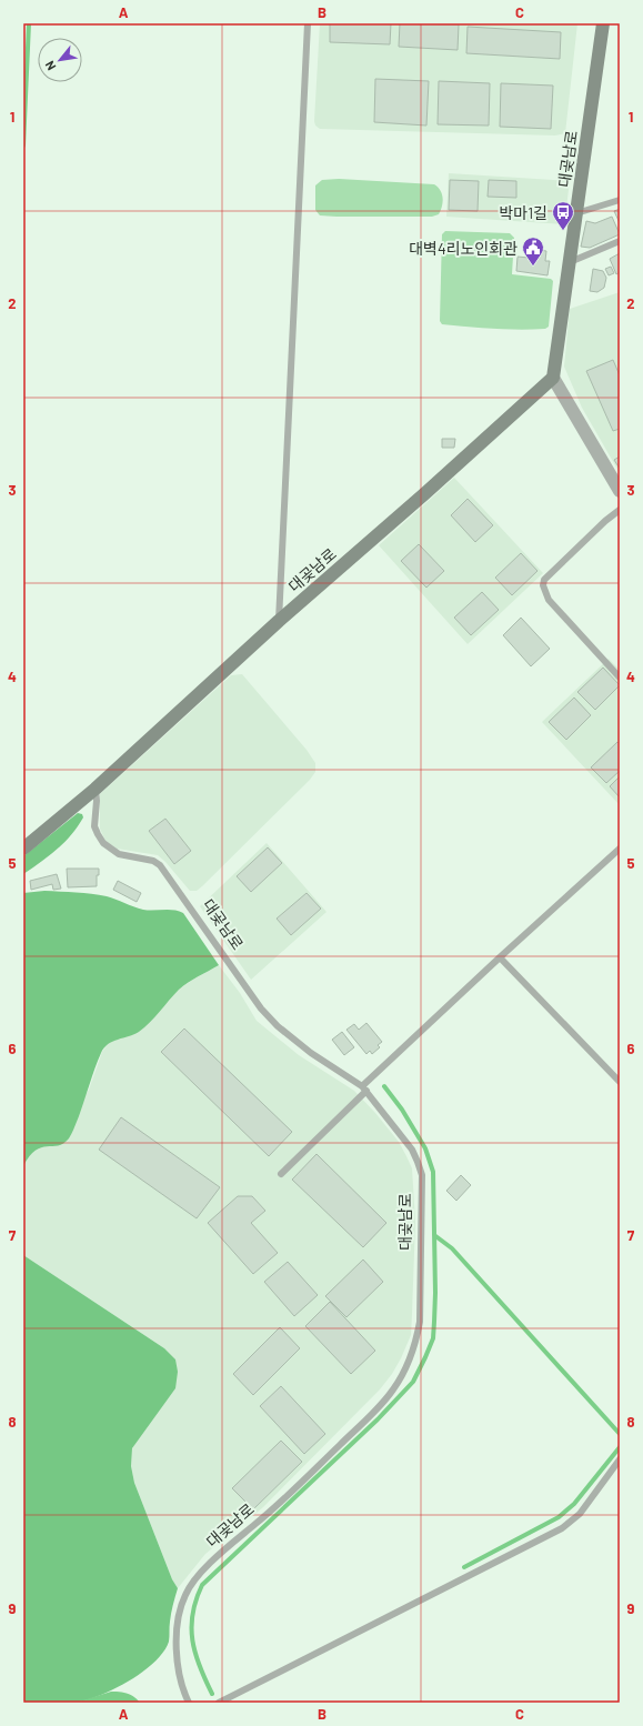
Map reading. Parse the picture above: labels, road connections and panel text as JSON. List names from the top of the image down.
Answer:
{
  "streets": {
    "street": ["대곶남로"]
  },
  "places": {
    "bus stop": ["박마1길"],
    "public building": ["대벽4리노인회관"]
  },
  "north": "bottom left",
  "grid": {
    "columns": ["A", "B", "C"],
    "rows": [
      "1",
      "2",
      "3",
      "4",
      "5",
      "6",
      "7",
      "8",
      "9"
    ]
  }
}
